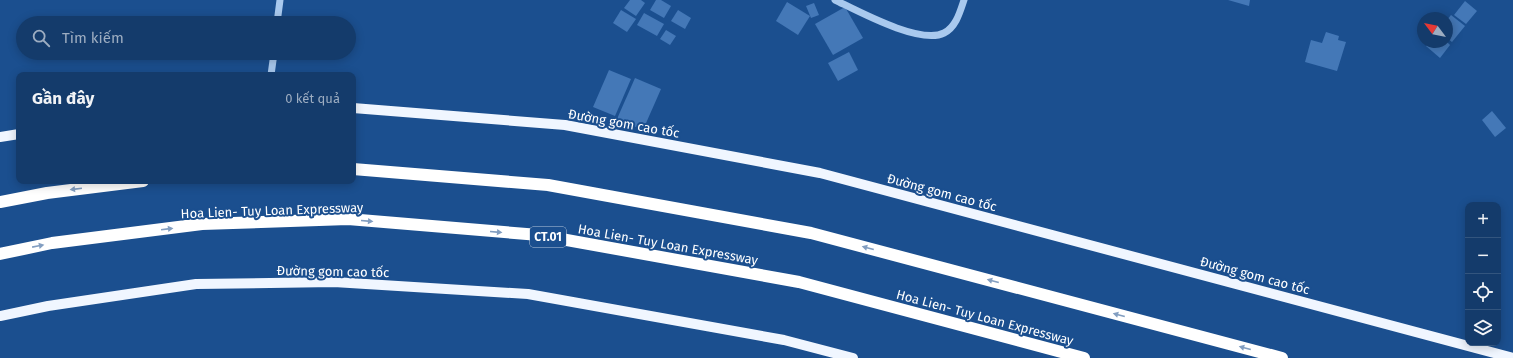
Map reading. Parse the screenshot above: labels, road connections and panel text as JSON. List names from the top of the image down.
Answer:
{
  "streets": {
    "highway": ["Hoa Lien- Tuy Loan Expressway", "CT.01"],
    "main road": ["Đường gom cao tốc"]
  },
  "north": "top left",
  "page": {
    "search": "Tìm kiếm",
    "heading": ["Gần đây", "0 kết quả"],
    "map_buttons": ["+", "−"]
  }
}
